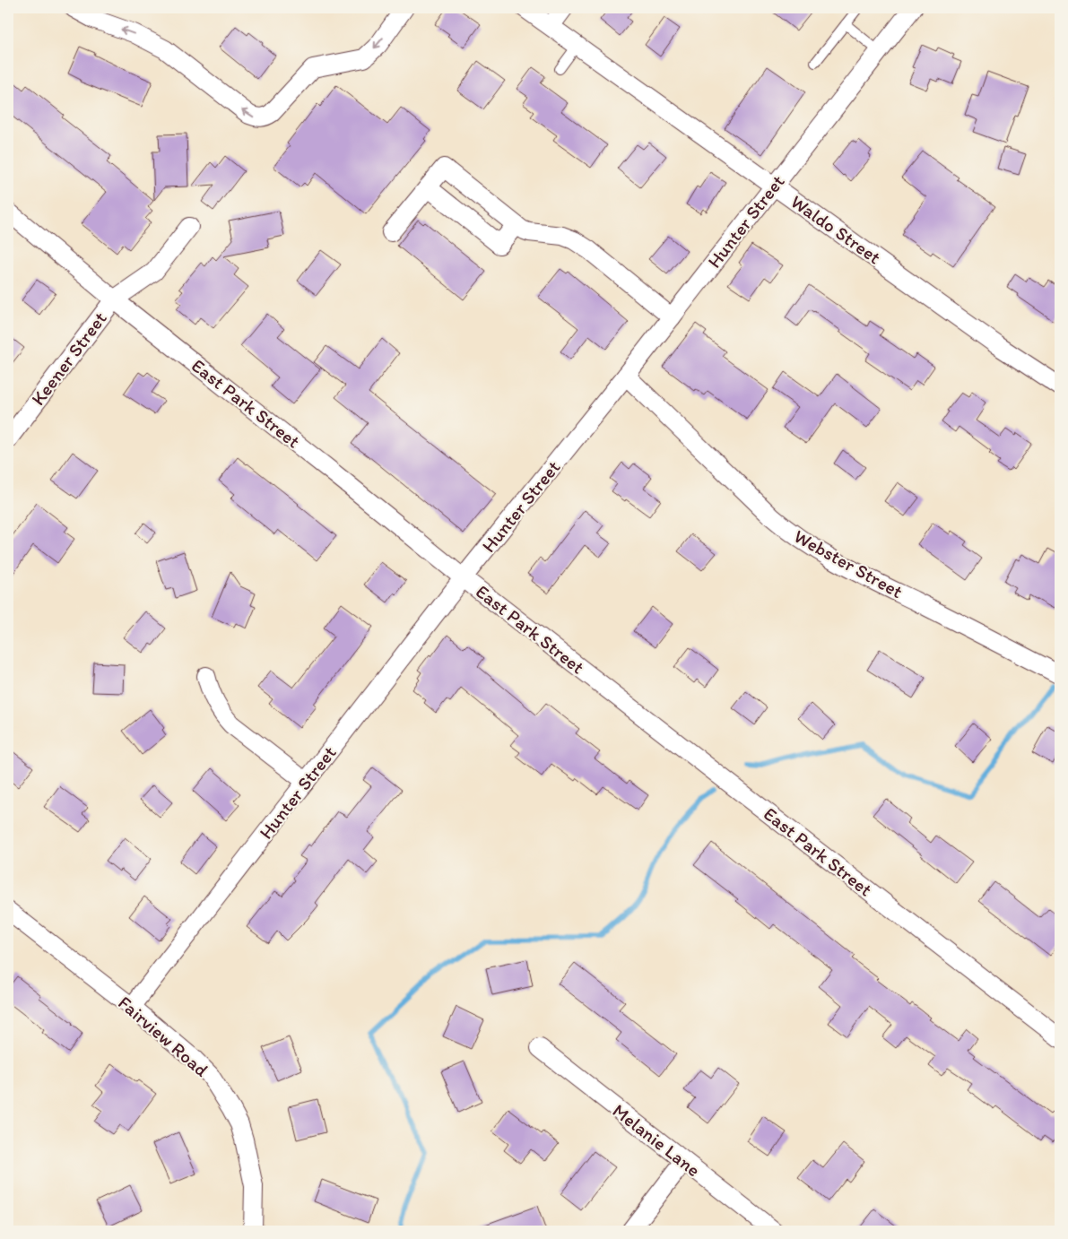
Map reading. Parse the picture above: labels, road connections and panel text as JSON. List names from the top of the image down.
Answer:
{
  "streets": {
    "street": [
      "Hunter Street",
      "Waldo Street",
      "Keener Street",
      "East Park Street",
      "Webster Street",
      "Fairview Road",
      "Melanie Lane"
    ]
  },
  "crossings": [
    ["Hunter Street", "Waldo Street"],
    ["Hunter Street", "East Park Street"],
    ["Hunter Street", "Webster Street"],
    ["Hunter Street", "Fairview Road"],
    ["Keener Street", "East Park Street"]
  ]
}
